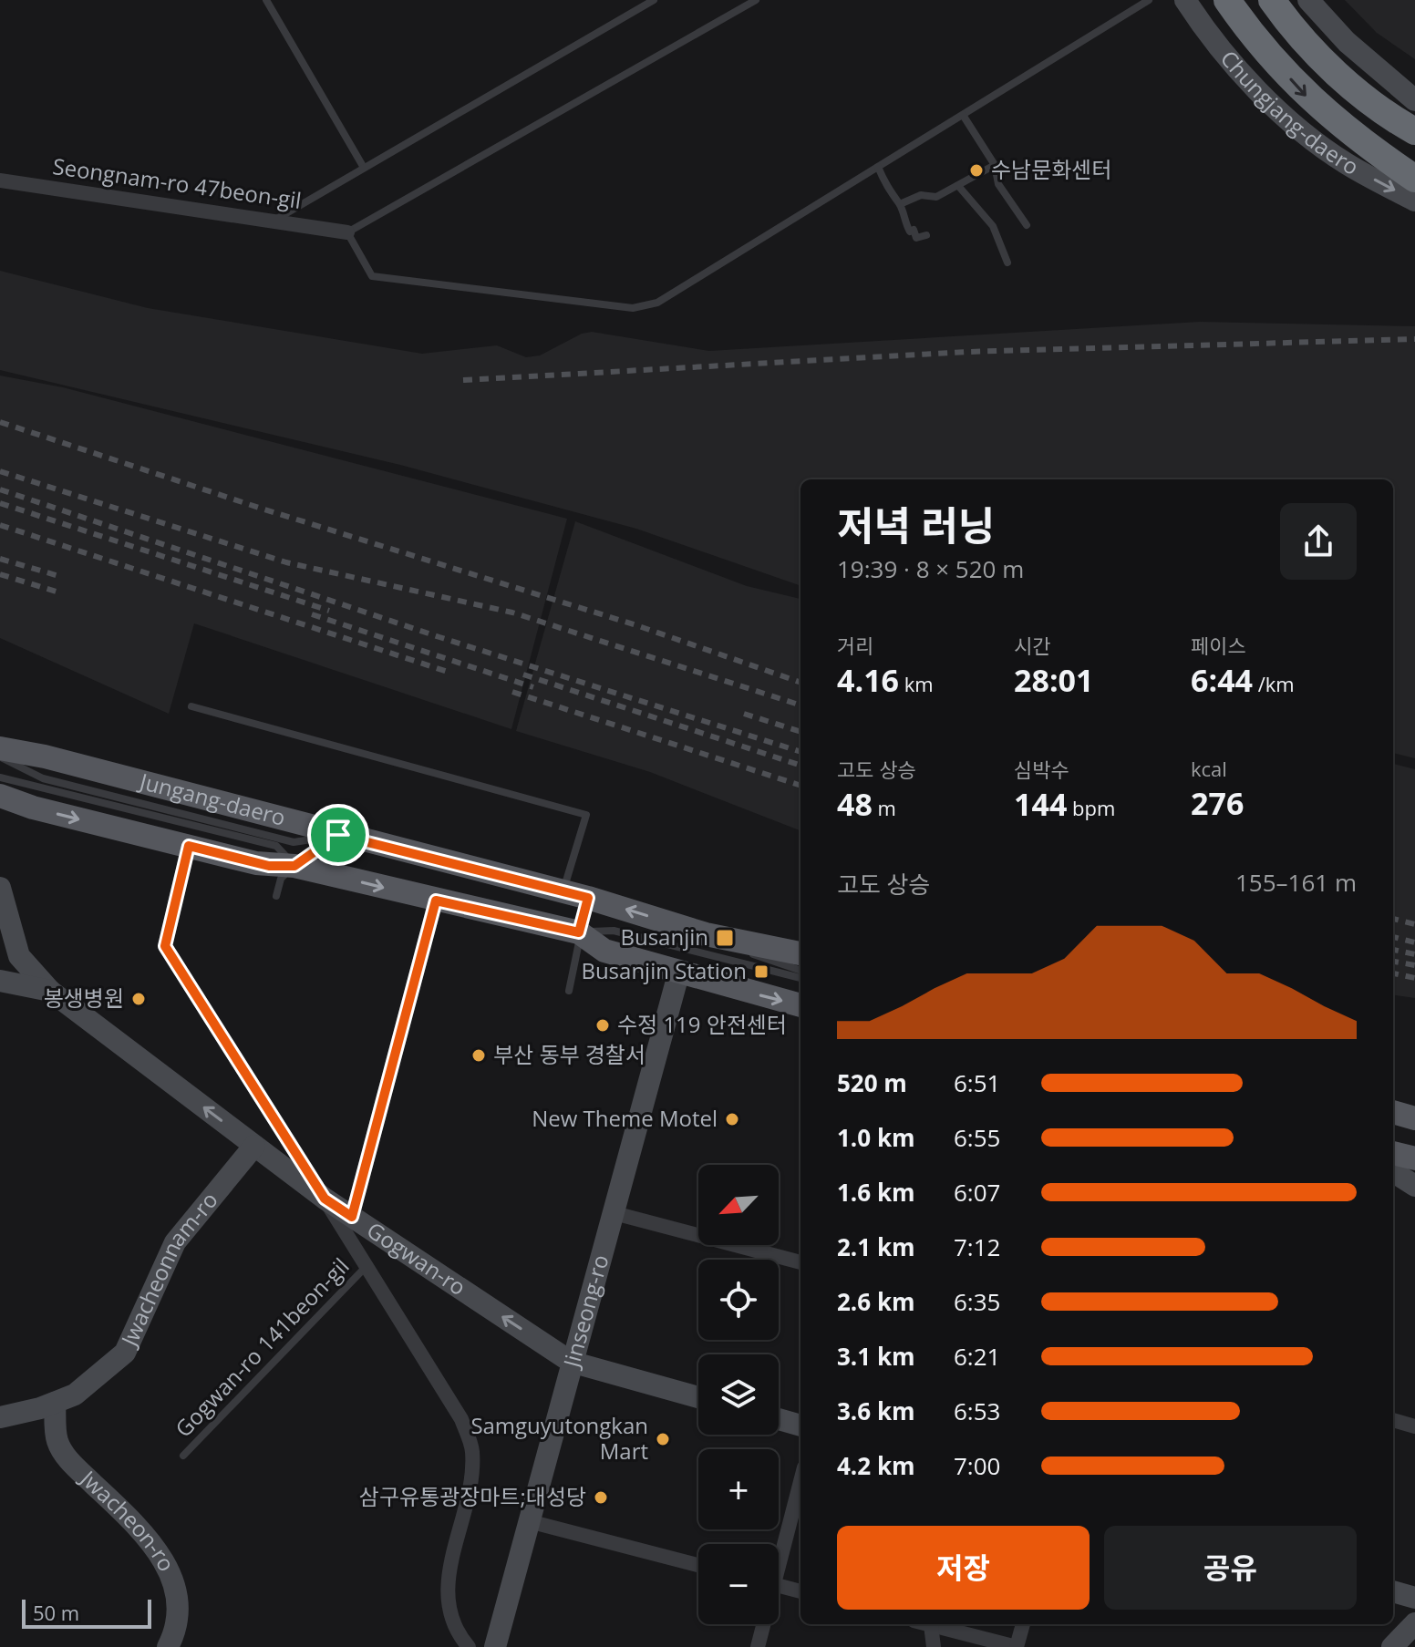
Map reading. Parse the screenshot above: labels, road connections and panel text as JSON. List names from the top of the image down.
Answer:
{
  "streets": {
    "main road": ["Jungang-daero"],
    "street": [
      "Chungjang-daero",
      "Seongnam-ro 47beon-gil",
      "Gogwan-ro",
      "Jwacheonnam-ro",
      "Jinseong-ro",
      "Jwacheon-ro"
    ],
    "lane": ["Gogwan-ro 141beon-gil"]
  },
  "crossings": [
    ["Gogwan-ro", "Jwacheonnam-ro"],
    ["Gogwan-ro", "Jinseong-ro"],
    ["Jwacheonnam-ro", "Jwacheon-ro"]
  ],
  "one_way": ["Gogwan-ro"],
  "places": {
    "other": [
      "수남문화센터",
      "봉생병원",
      "수정 119 안전센터",
      "부산 동부 경찰서",
      "New Theme Motel",
      "Samguyutongkan Mart",
      "삼구유통광장마트;대성당"
    ],
    "transit": ["Busanjin", "Busanjin Station"]
  },
  "scale_bar": "50 m",
  "north": "bottom left",
  "page": {
    "heading": ["저녁 러닝", "19:39 · 8 × 520 m"],
    "stats": [
      ["거리", "4.16 km"],
      ["시간", "28:01"],
      ["페이스", "6:44 /km"],
      ["고도 상승", "48 m"],
      ["심박수", "144 bpm"],
      ["kcal", "276"]
    ],
    "chart": ["고도 상승", "155–161 m"],
    "list": [
      {
        "name": "520 m",
        "note": "6:51"
      },
      {
        "name": "1.0 km",
        "note": "6:55"
      },
      {
        "name": "1.6 km",
        "note": "6:07"
      },
      {
        "name": "2.1 km",
        "note": "7:12"
      },
      {
        "name": "2.6 km",
        "note": "6:35"
      },
      {
        "name": "3.1 km",
        "note": "6:21"
      },
      {
        "name": "3.6 km",
        "note": "6:53"
      },
      {
        "name": "4.2 km",
        "note": "7:00"
      }
    ],
    "map_buttons": ["+", "−"],
    "buttons": ["저장", "공유"],
    "scale": "50 m"
  }
}
